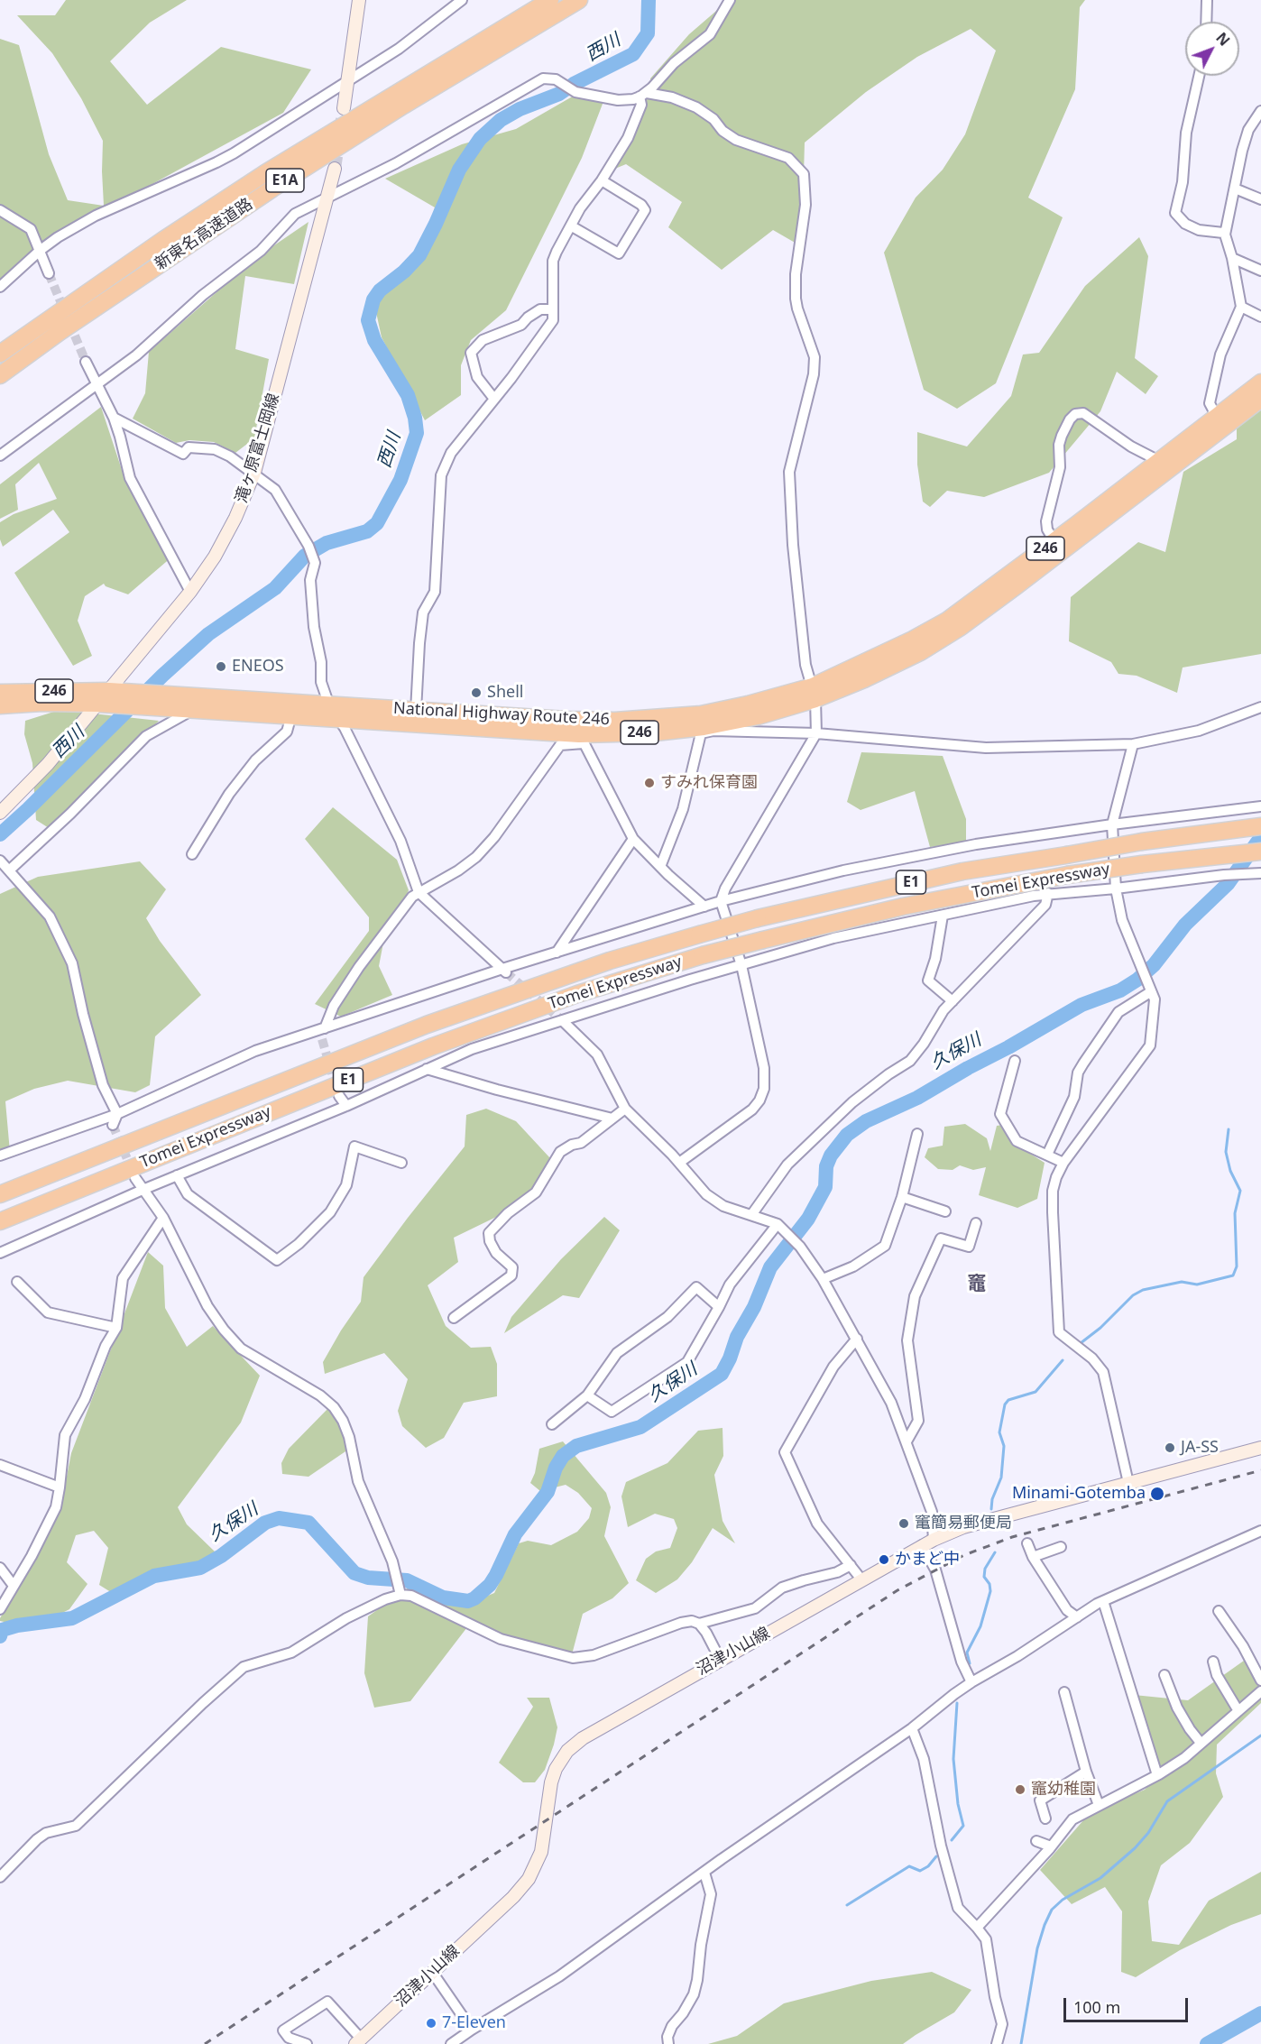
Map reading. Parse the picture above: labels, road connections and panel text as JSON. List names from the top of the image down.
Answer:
{
  "streets": {
    "highway": [
      "E1A",
      "新東名高速道路",
      "246",
      "National Highway Route 246",
      "Tomei Expressway",
      "E1"
    ],
    "main road": ["滝ヶ原富士岡線", "沼津小山線"]
  },
  "crossings": [
    ["滝ヶ原富士岡線", "National Highway Route 246"]
  ],
  "districts": ["竈"],
  "water": ["西川", "久保川"],
  "places": [
    "ENEOS",
    "Shell",
    "すみれ保育園",
    "JA-SS",
    "Minami-Gotemba",
    "竃簡易郵便局",
    "かまど中",
    "竈幼稚園",
    "7-Eleven"
  ],
  "scale_bar": "100 m",
  "north": "top right"
}
